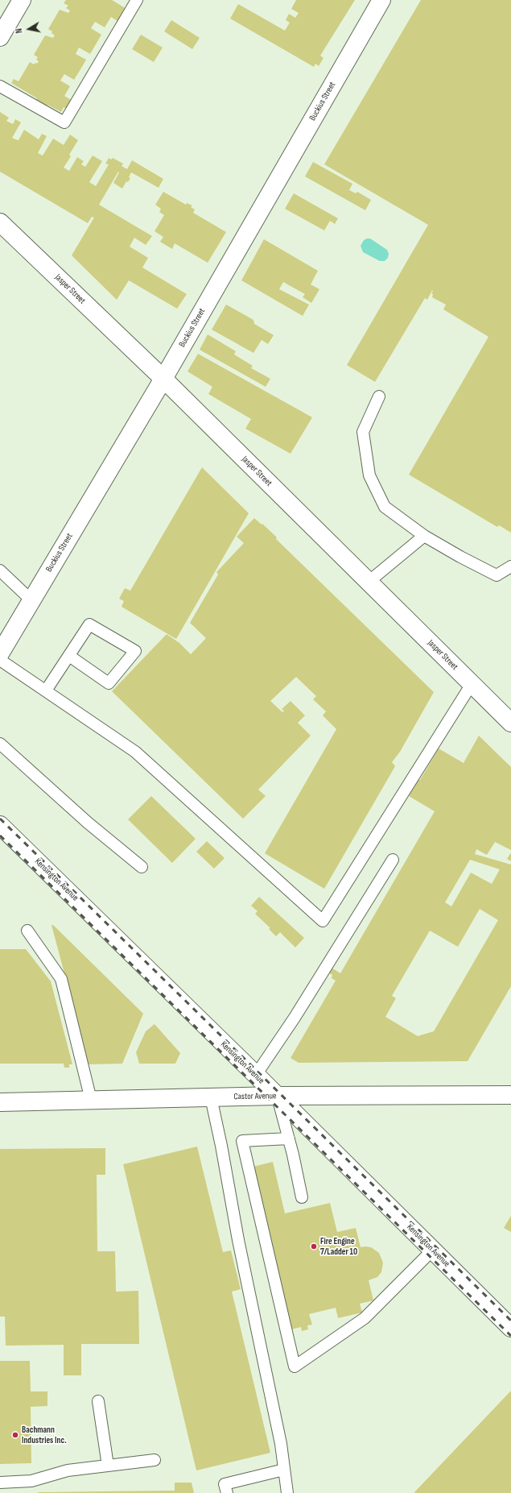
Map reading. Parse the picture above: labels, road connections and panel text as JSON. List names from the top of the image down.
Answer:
{
  "streets": {
    "street": [
      "Buckius Street",
      "Jasper Street",
      "Kensington Avenue",
      "Castor Avenue"
    ]
  },
  "crossings": [
    ["Buckius Street", "Jasper Street"],
    ["Kensington Avenue", "Castor Avenue"]
  ],
  "places": ["Fire Engine 7/Ladder 10", "Bachmann Industries Inc."],
  "north": "left"
}
